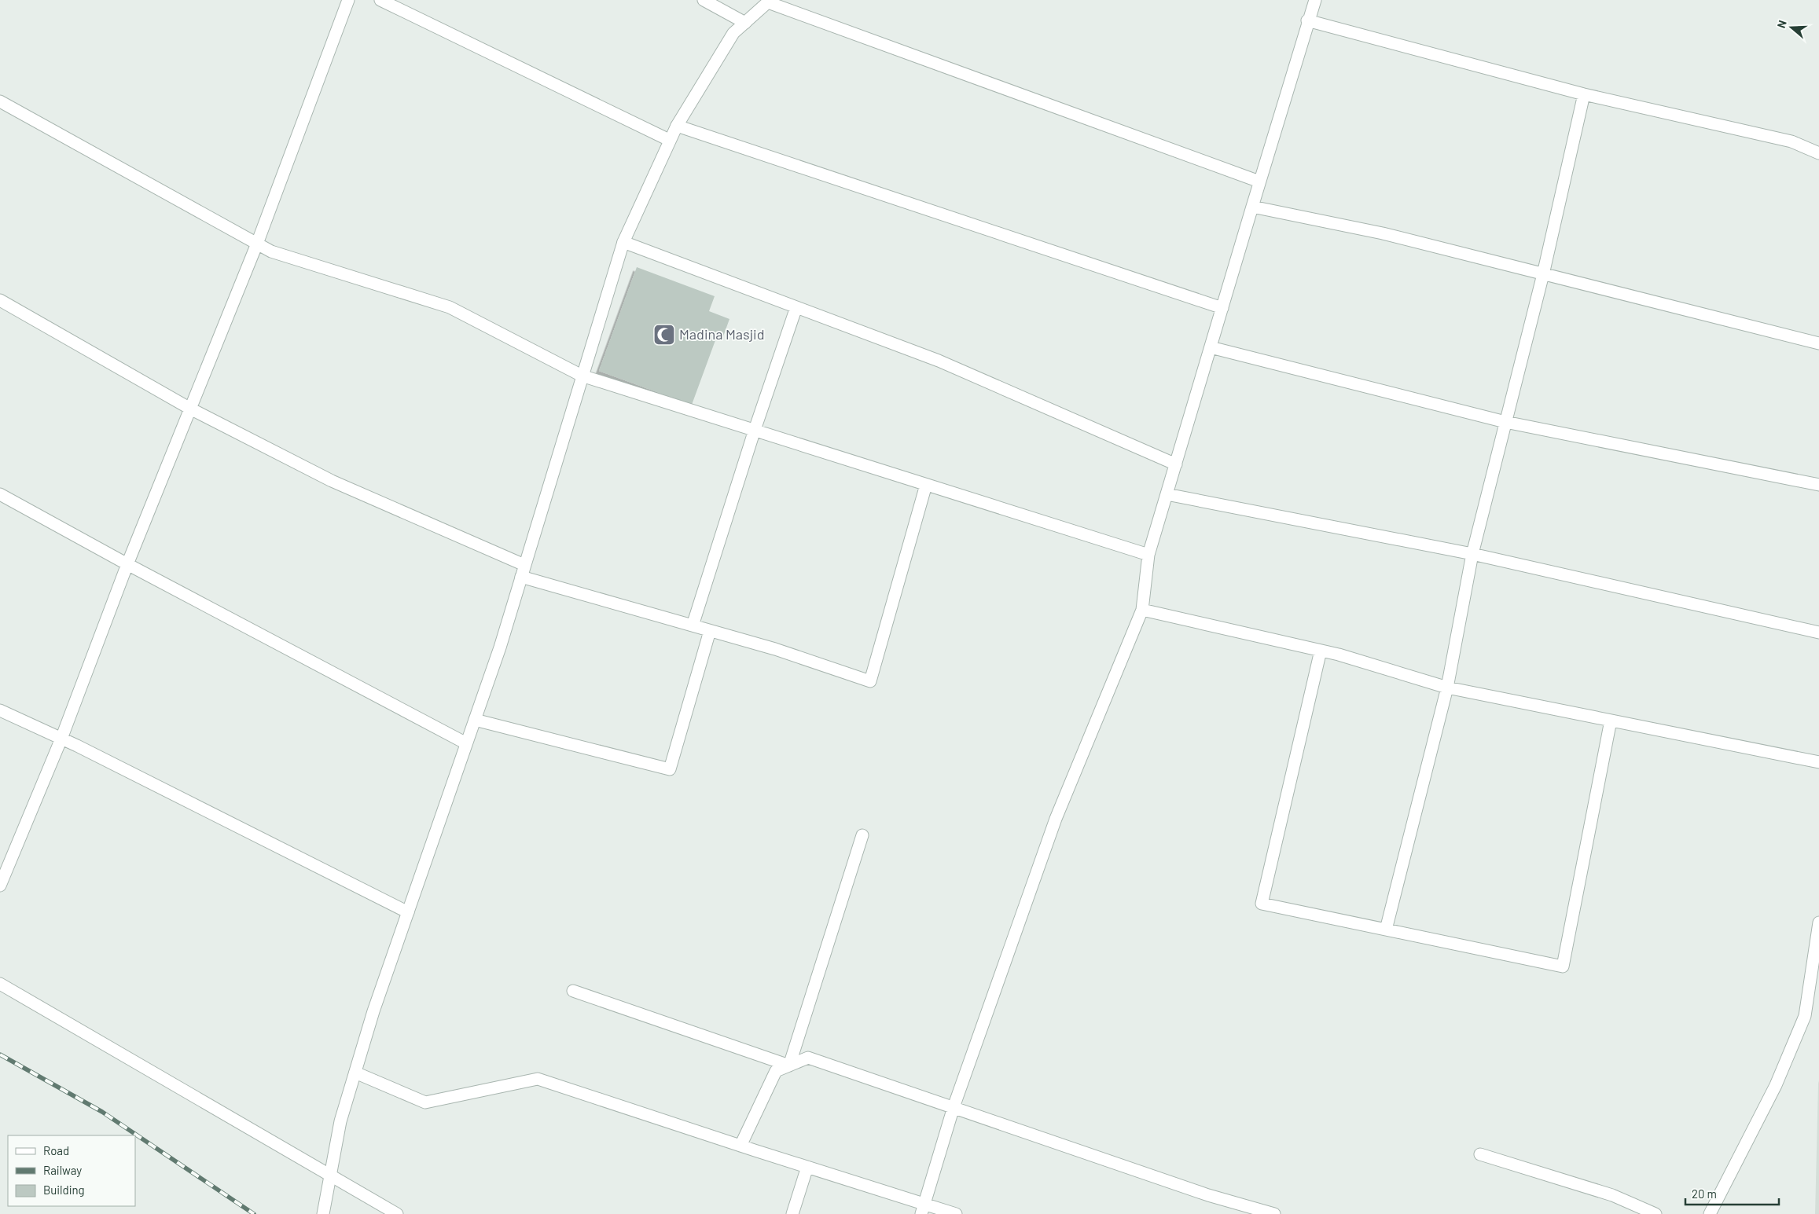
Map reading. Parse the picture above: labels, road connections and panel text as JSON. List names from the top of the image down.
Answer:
{
  "places": {
    "mosque": ["Madina Masjid"]
  },
  "legend": ["Road", "Railway", "Building"],
  "scale_bar": "20 m",
  "north": "left"
}
